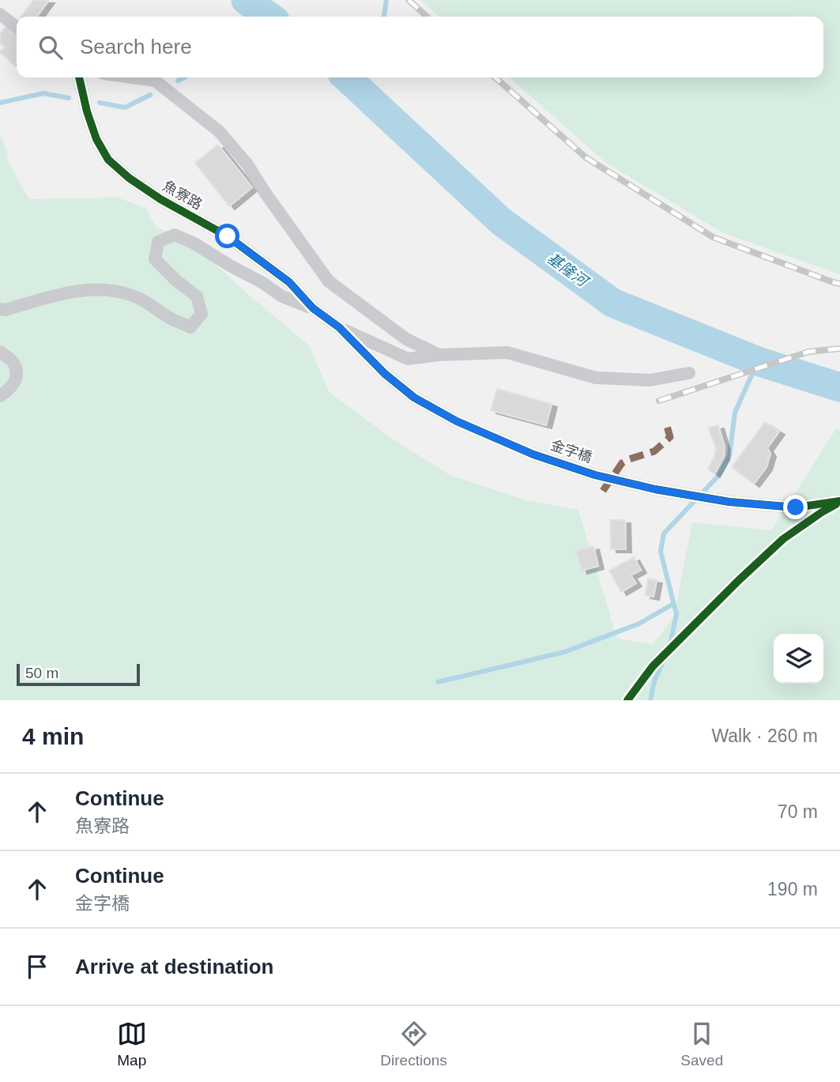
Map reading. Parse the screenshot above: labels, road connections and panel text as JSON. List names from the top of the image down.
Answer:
{
  "streets": {
    "street": ["魚寮路", "金字橋"]
  },
  "crossings": [
    ["魚寮路", "金字橋"]
  ],
  "water": ["基隆河"],
  "scale_bar": "50 m",
  "page": {
    "search": "Search here",
    "scale": "50 m",
    "heading": ["4 min", "Walk · 260 m"],
    "list": [
      ["Continue", "魚寮路", "70 m"],
      ["Continue", "金字橋", "190 m"],
      "Arrive at destination"
    ],
    "nav": ["Map", "Directions", "Saved"]
  }
}
